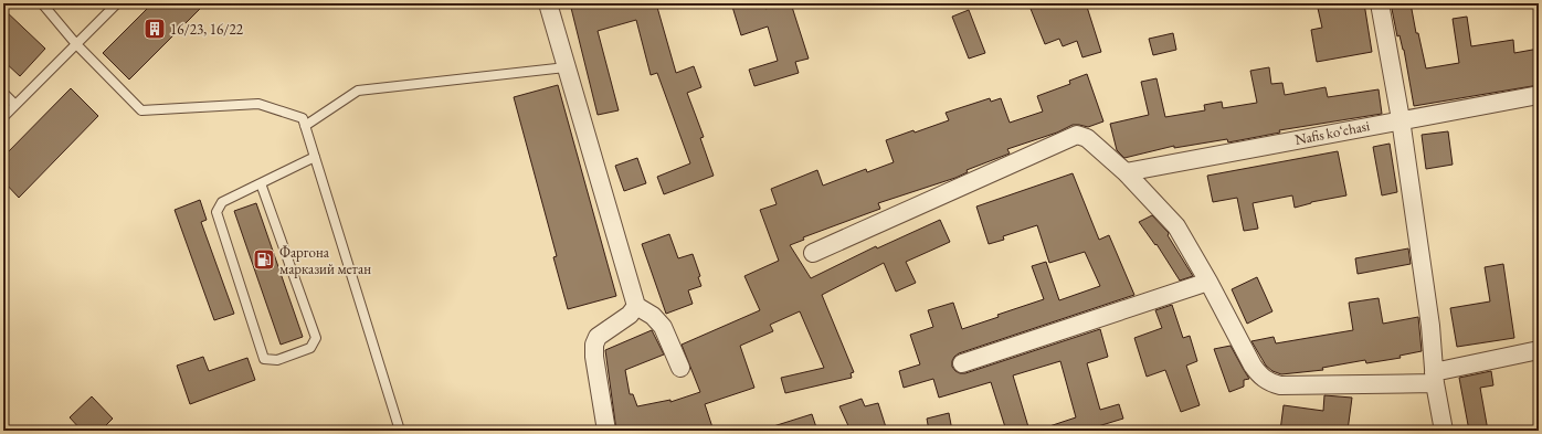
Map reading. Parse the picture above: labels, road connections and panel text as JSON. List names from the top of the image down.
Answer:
{
  "streets": {
    "street": ["Nafis koʻchasi"]
  },
  "places": {
    "building": ["16/23, 16/22"],
    "fuel station": ["Фаргона марказий метан"]
  }
}
